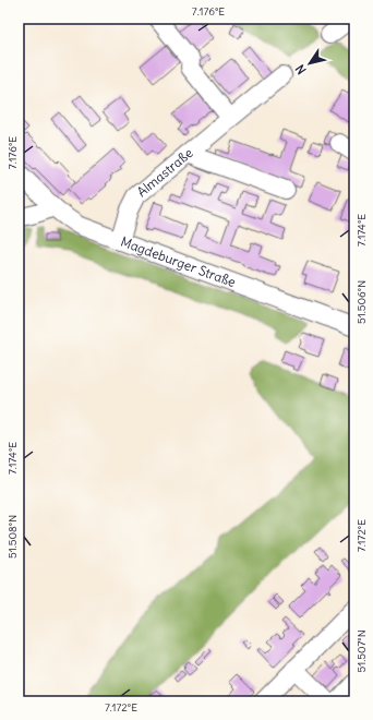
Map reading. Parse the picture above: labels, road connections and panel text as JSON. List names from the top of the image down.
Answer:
{
  "streets": {
    "street": ["Almastraße", "Magdeburger Straße"]
  },
  "crossings": [
    ["Almastraße", "Magdeburger Straße"]
  ],
  "north": "bottom left",
  "coordinates": [
    "7.176°E",
    "7.174°E",
    "51.506°N",
    "7.172°E",
    "51.508°N",
    "51.507°N"
  ]
}
